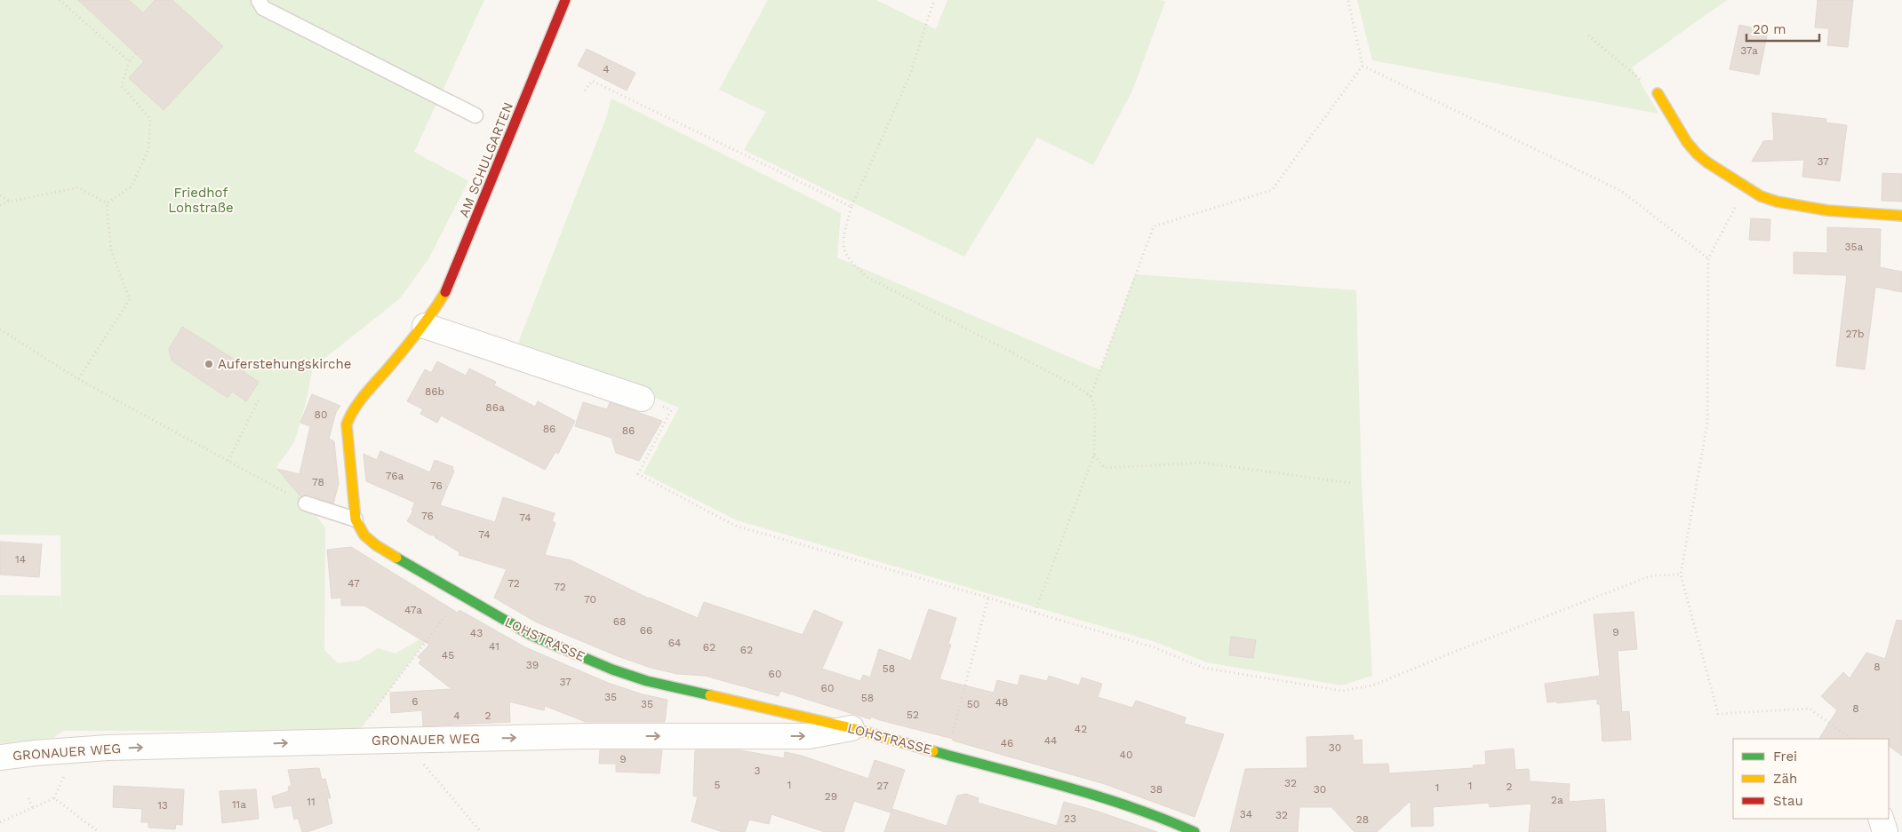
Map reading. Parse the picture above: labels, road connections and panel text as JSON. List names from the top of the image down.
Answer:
{
  "streets": {
    "street": ["AM SCHULGARTEN", "LOHSTRASSE", "GRONAUER WEG"]
  },
  "crossings": [
    ["AM SCHULGARTEN", "LOHSTRASSE"],
    ["LOHSTRASSE", "GRONAUER WEG"]
  ],
  "one_way": ["GRONAUER WEG"],
  "parks": ["Friedhof Lohstraße"],
  "places": ["Auferstehungskirche"],
  "house_numbers": [
    "37a",
    "4",
    "37",
    "35a",
    "27b",
    "86b",
    "86a",
    "80",
    "86",
    "86",
    "76a",
    "78",
    "76",
    "76",
    "74",
    "74",
    "14",
    "47",
    "72",
    "72",
    "70",
    "47a",
    "68",
    "66",
    "9",
    "43",
    "64",
    "41",
    "62",
    "62",
    "45",
    "39",
    "8",
    "58",
    "60",
    "37",
    "60",
    "35",
    "58",
    "6",
    "48",
    "35",
    "50",
    "8",
    "52",
    "4",
    "2",
    "42",
    "44",
    "46",
    "30",
    "40",
    "9",
    "3",
    "32",
    "5",
    "1",
    "27",
    "1",
    "2",
    "1",
    "38",
    "30",
    "29",
    "2a",
    "11",
    "11a",
    "13",
    "34",
    "32",
    "23",
    "28"
  ],
  "legend": ["Frei", "Zäh", "Stau"],
  "scale_bar": "20 m"
}
